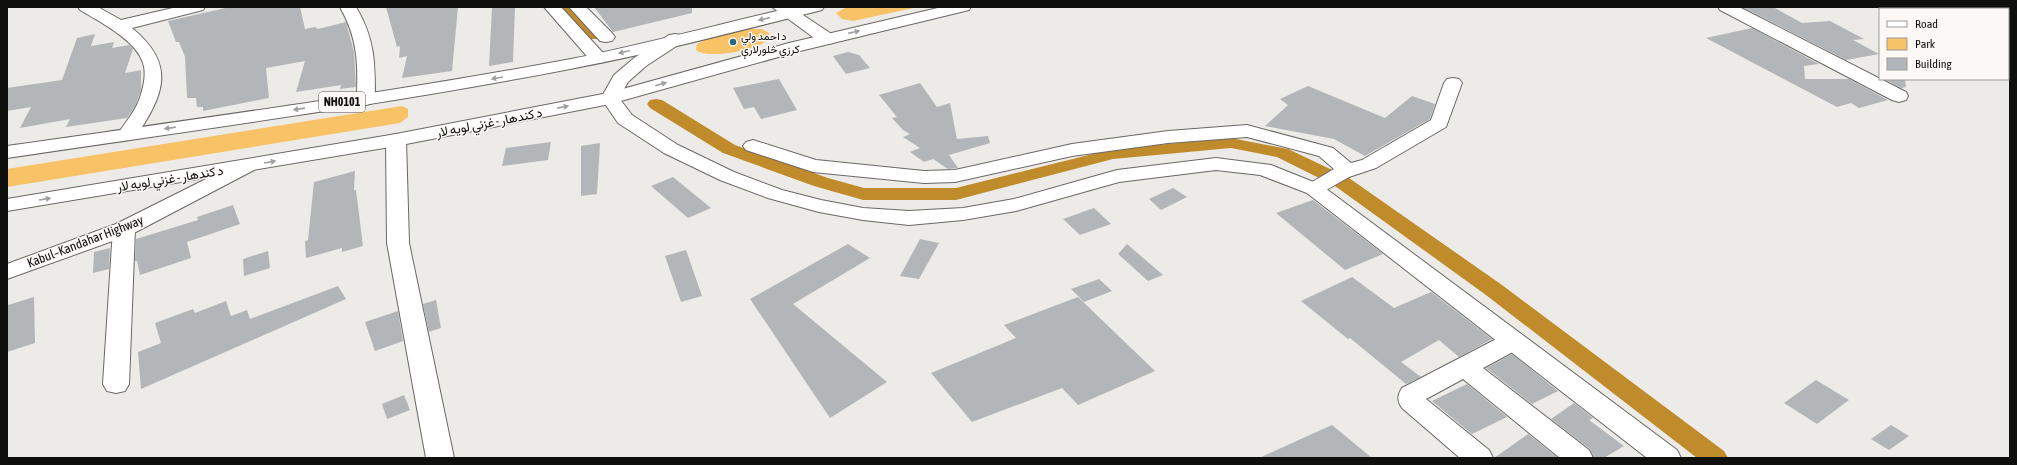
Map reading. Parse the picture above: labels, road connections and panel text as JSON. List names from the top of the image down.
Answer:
{
  "streets": {
    "main road": ["NH0101", "د کندهار - غزني لويه لار", "Kabul–Kandahar Highway"]
  },
  "crossings": [
    ["د کندهار - غزني لويه لار", "Kabul–Kandahar Highway"]
  ],
  "places": ["د احمد ولي کرزي څلورلارې"],
  "legend": ["Road", "Park", "Building"]
}
